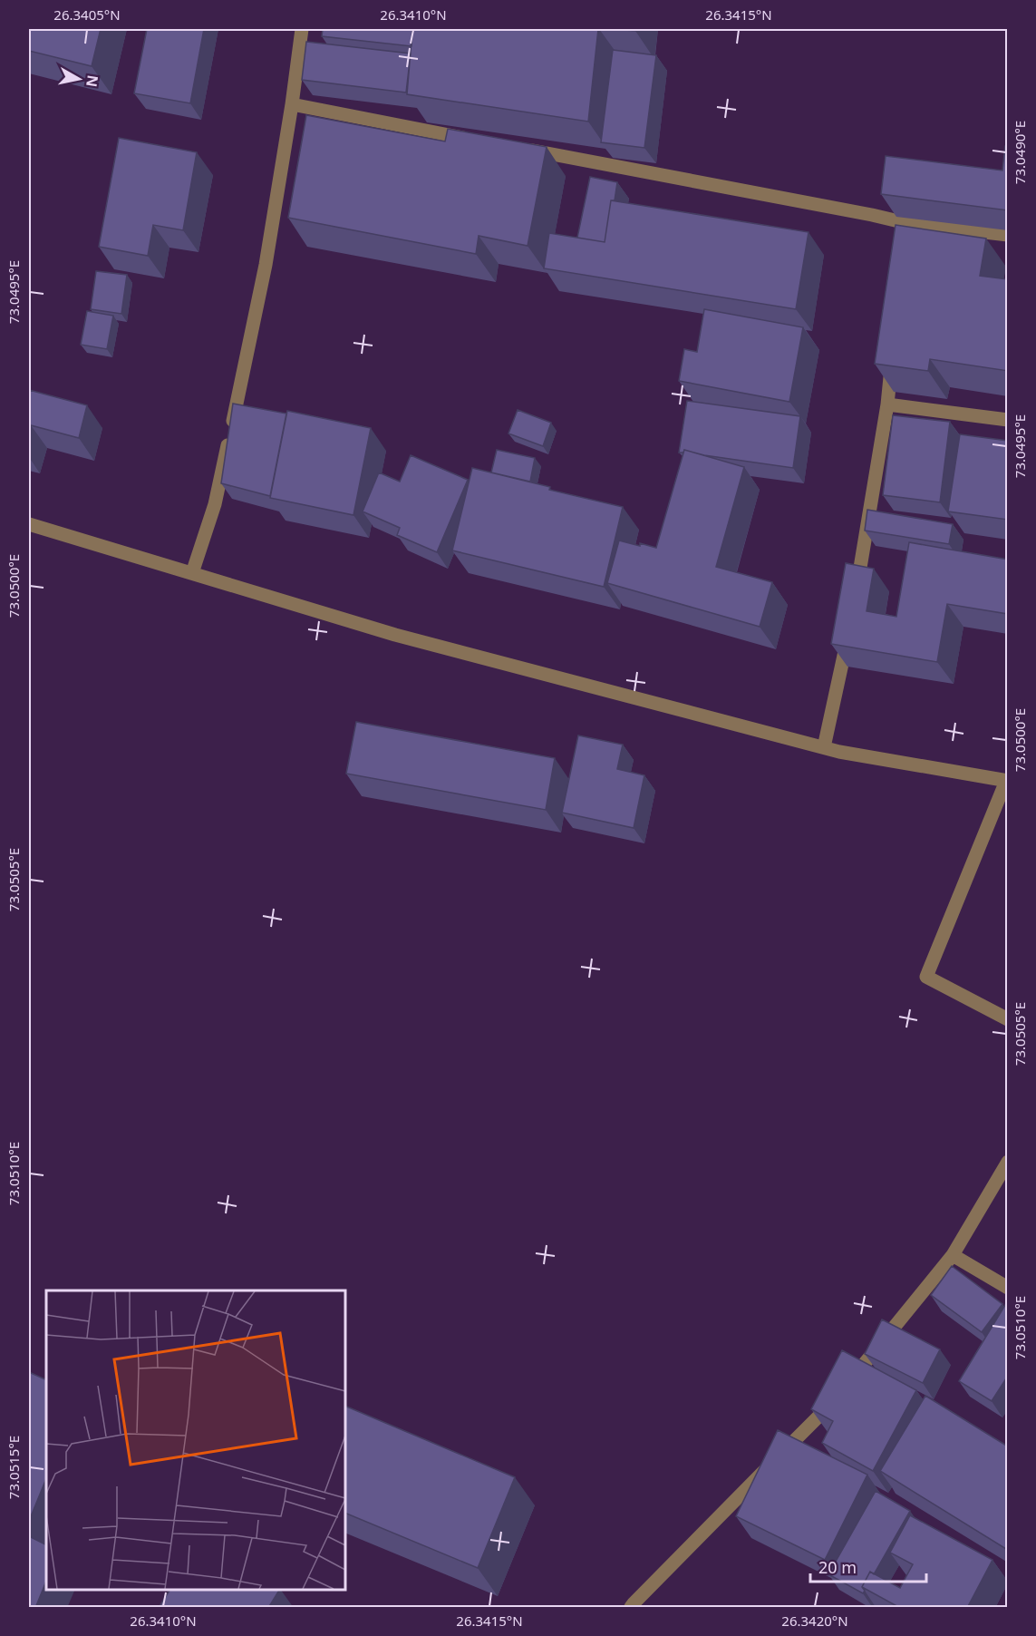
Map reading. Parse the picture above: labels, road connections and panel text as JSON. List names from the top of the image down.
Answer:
{
  "scale_bar": "20 m",
  "north": "right",
  "coordinates": [
    "26.3405°N",
    "26.3410°N",
    "26.3415°N",
    "73.0490°E",
    "73.0495°E",
    "73.0500°E",
    "73.0505°E",
    "73.0510°E",
    "73.0515°E",
    "26.3420°N"
  ]
}
